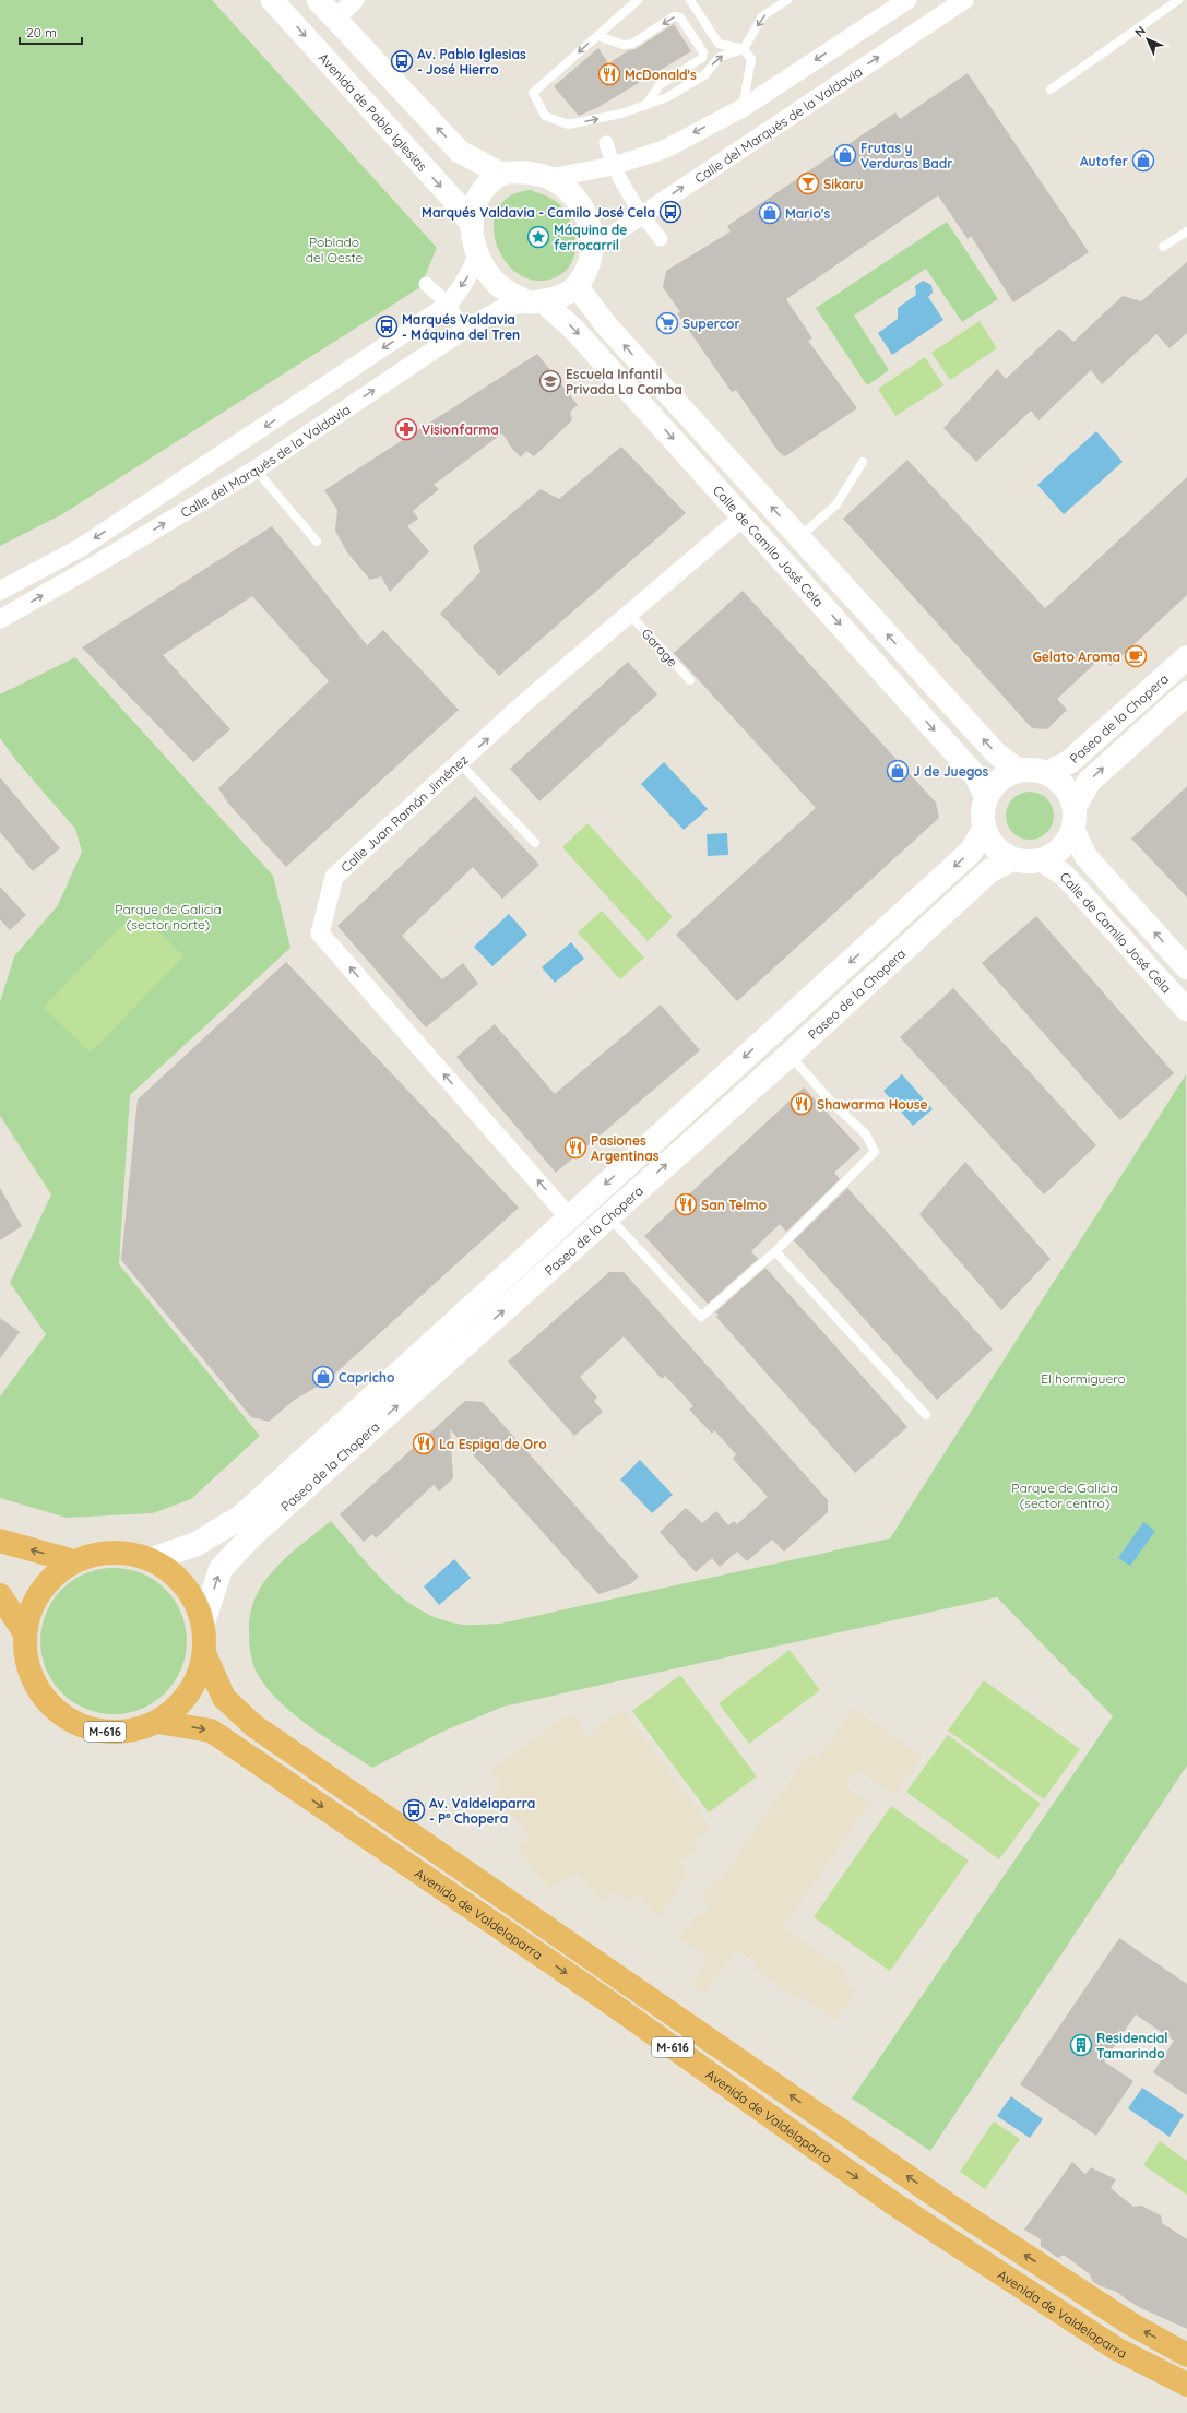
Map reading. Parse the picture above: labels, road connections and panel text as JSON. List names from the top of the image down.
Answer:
{
  "streets": {
    "highway": ["M-616", "Avenida de Valdelaparra"],
    "main road": ["Paseo de la Chopera"],
    "street": [
      "Avenida de Pablo Iglesias",
      "Calle del Marqués de la Valdavia",
      "Calle de Camilo José Cela",
      "Calle Juan Ramón Jiménez"
    ],
    "lane": ["Garage"]
  },
  "crossings": [
    ["Avenida de Pablo Iglesias", "Calle del Marqués de la Valdavia"],
    ["Avenida de Pablo Iglesias", "Calle de Camilo José Cela"],
    ["Calle del Marqués de la Valdavia", "Calle de Camilo José Cela"],
    ["Calle de Camilo José Cela", "Paseo de la Chopera"],
    ["Calle de Camilo José Cela", "Calle Juan Ramón Jiménez"],
    ["Garage", "Calle Juan Ramón Jiménez"],
    ["Paseo de la Chopera", "Calle Juan Ramón Jiménez"],
    ["Paseo de la Chopera", "M-616"],
    ["M-616", "Avenida de Valdelaparra"]
  ],
  "parks": [
    "Poblado del Oeste",
    "Parque de Galicia (sector norte)",
    "El hormiguero",
    "Parque de Galicia (sector centro)"
  ],
  "places": {
    "bus stop": [
      "Av. Pablo Iglesias - José Hierro",
      "Marqués Valdavia - Camilo José Cela",
      "Marqués Valdavia - Máquina del Tren",
      "Av. Valdelaparra - Pº Chopera"
    ],
    "restaurant": [
      "McDonald's",
      "Shawarma House",
      "Pasiones Argentinas",
      "San Telmo",
      "La Espiga de Oro"
    ],
    "shop": [
      "Frutas y Verduras Badr",
      "Autofer",
      "Mario's",
      "J de Juegos",
      "Capricho"
    ],
    "bar": ["Sikaru"],
    "place": ["Máquina de ferrocarril"],
    "supermarket": ["Supercor"],
    "school or university": ["Escuela Infantil Privada La Comba"],
    "pharmacy": ["Visionfarma"],
    "cafe": ["Gelato Aroma"],
    "building": ["Residencial Tamarindo"]
  },
  "scale_bar": "20 m",
  "north": "top left"
}
